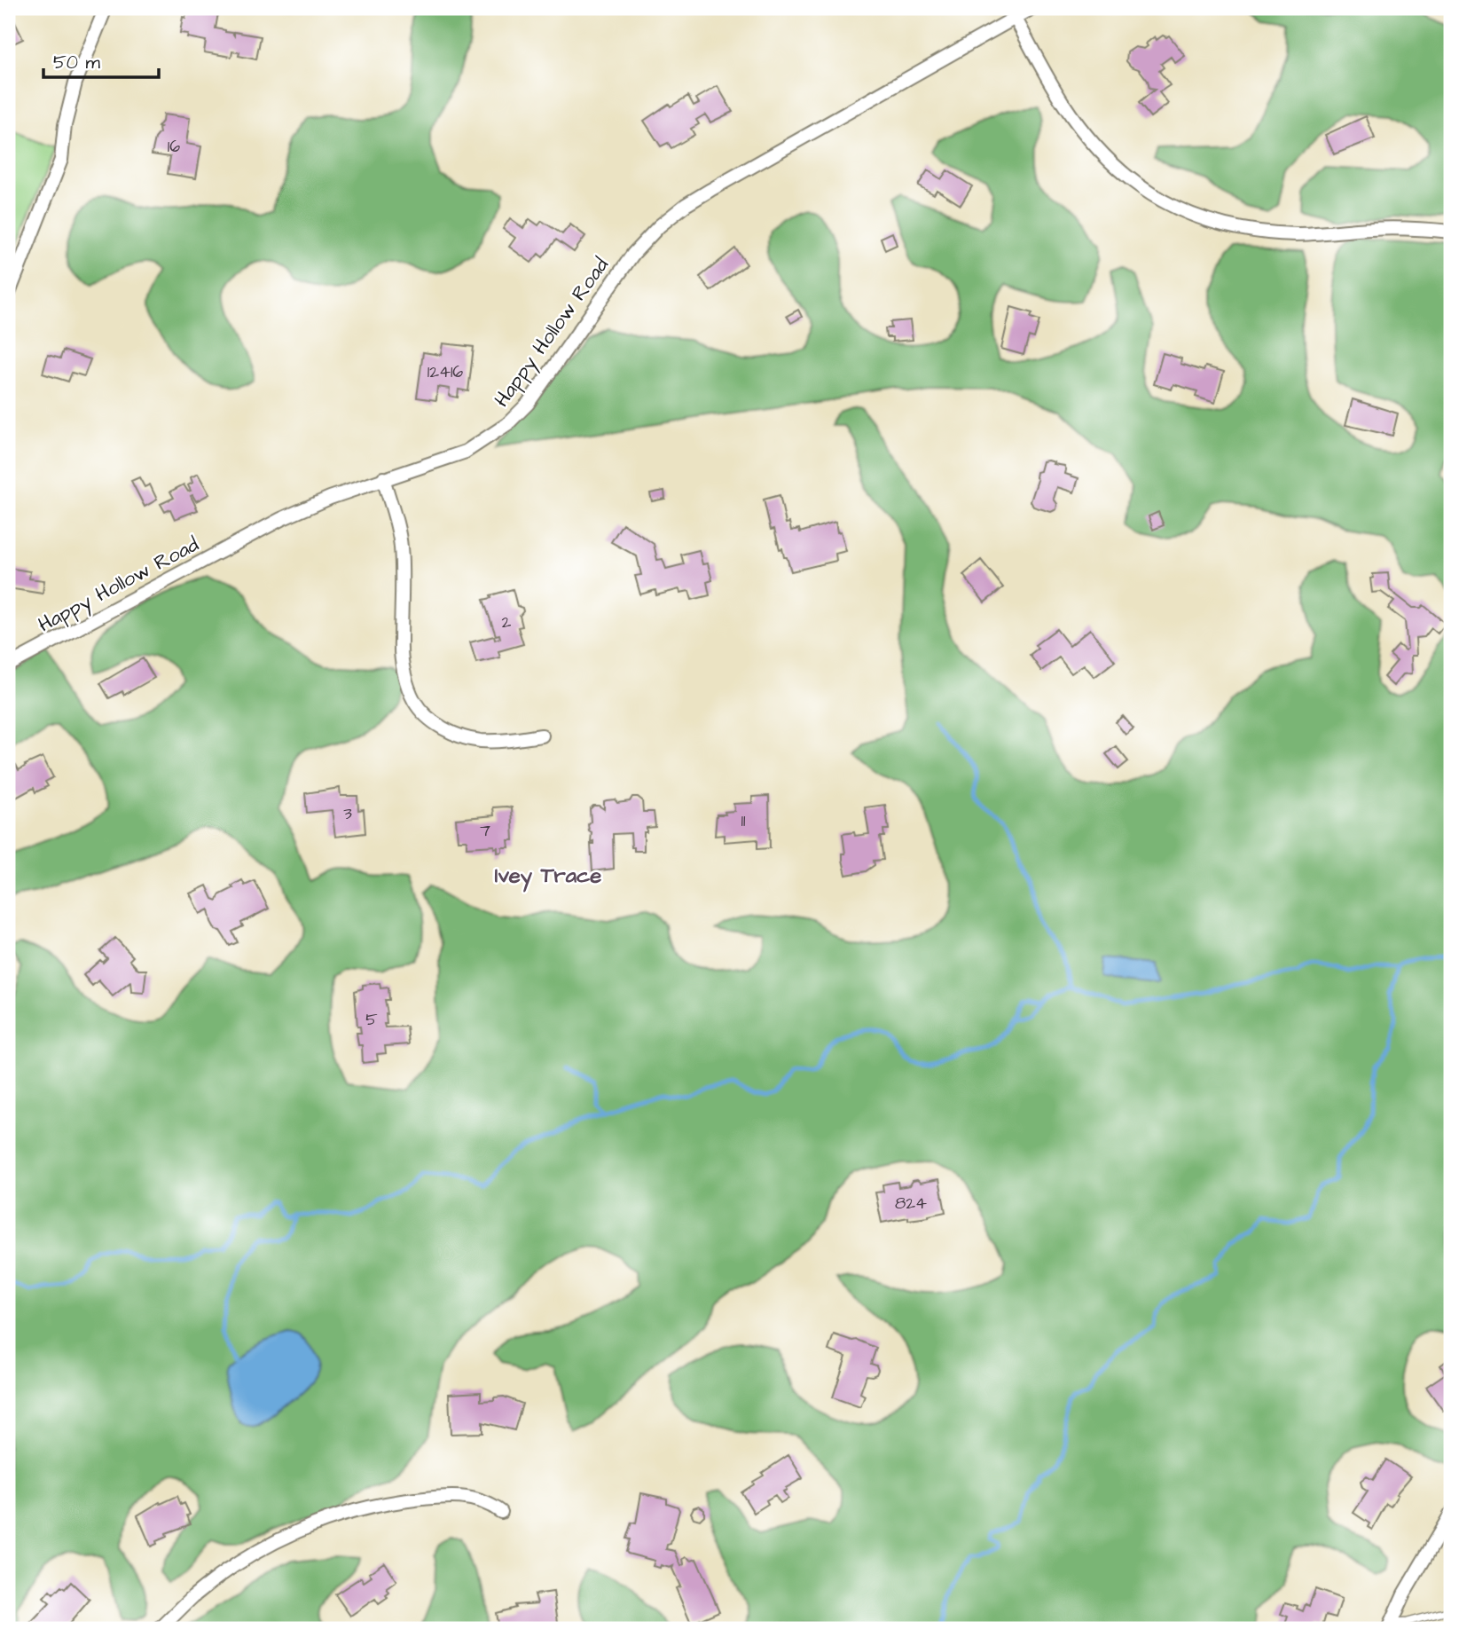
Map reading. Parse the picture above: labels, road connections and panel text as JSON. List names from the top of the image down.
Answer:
{
  "streets": {
    "street": ["Happy Hollow Road"]
  },
  "districts": ["Ivey Trace"],
  "house_numbers": [
    "16",
    "12416",
    "2",
    "3",
    "11",
    "7",
    "5",
    "824"
  ],
  "scale_bar": "50 m"
}
